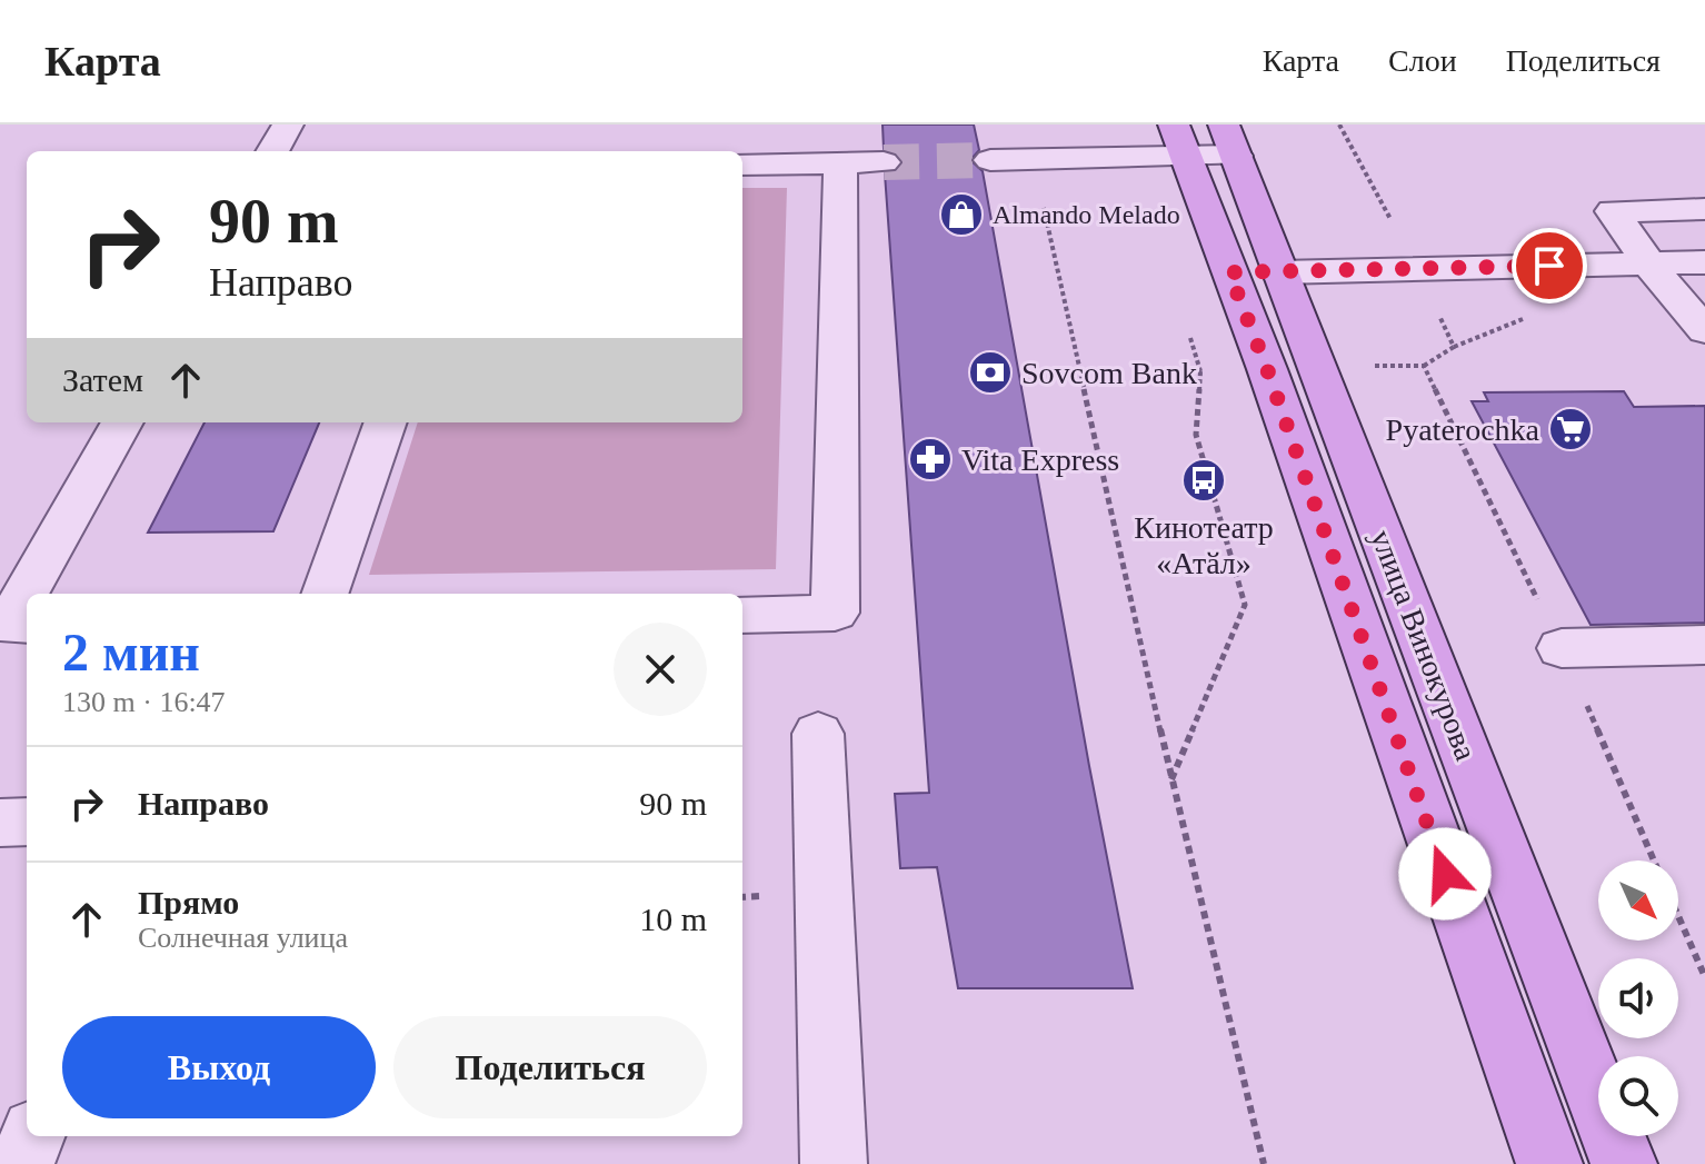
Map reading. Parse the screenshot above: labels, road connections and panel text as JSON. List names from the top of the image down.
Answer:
{
  "streets": {
    "main road": ["улица Винокурова"]
  },
  "places": {
    "shop": ["Almando Melado"],
    "bank": ["Sovcom Bank"],
    "supermarket": ["Pyaterochka"],
    "pharmacy": ["Vita Express"],
    "bus stop": ["Кинотеатр «Атӑл»"]
  },
  "north": "bottom right",
  "page": {
    "header": "Карта",
    "nav": ["Карта", "Слои", "Поделиться"],
    "turn": ["90 m", "Направо"],
    "then": "Затем",
    "heading": ["2 мин", "130 m · 16:47"],
    "list": [
      {
        "name": "Направо",
        "value": "90 m"
      },
      {
        "name": "Прямо",
        "note": "Солнечная улица",
        "value": "10 m"
      }
    ],
    "buttons": ["Выход", "Поделиться"]
  }
}
